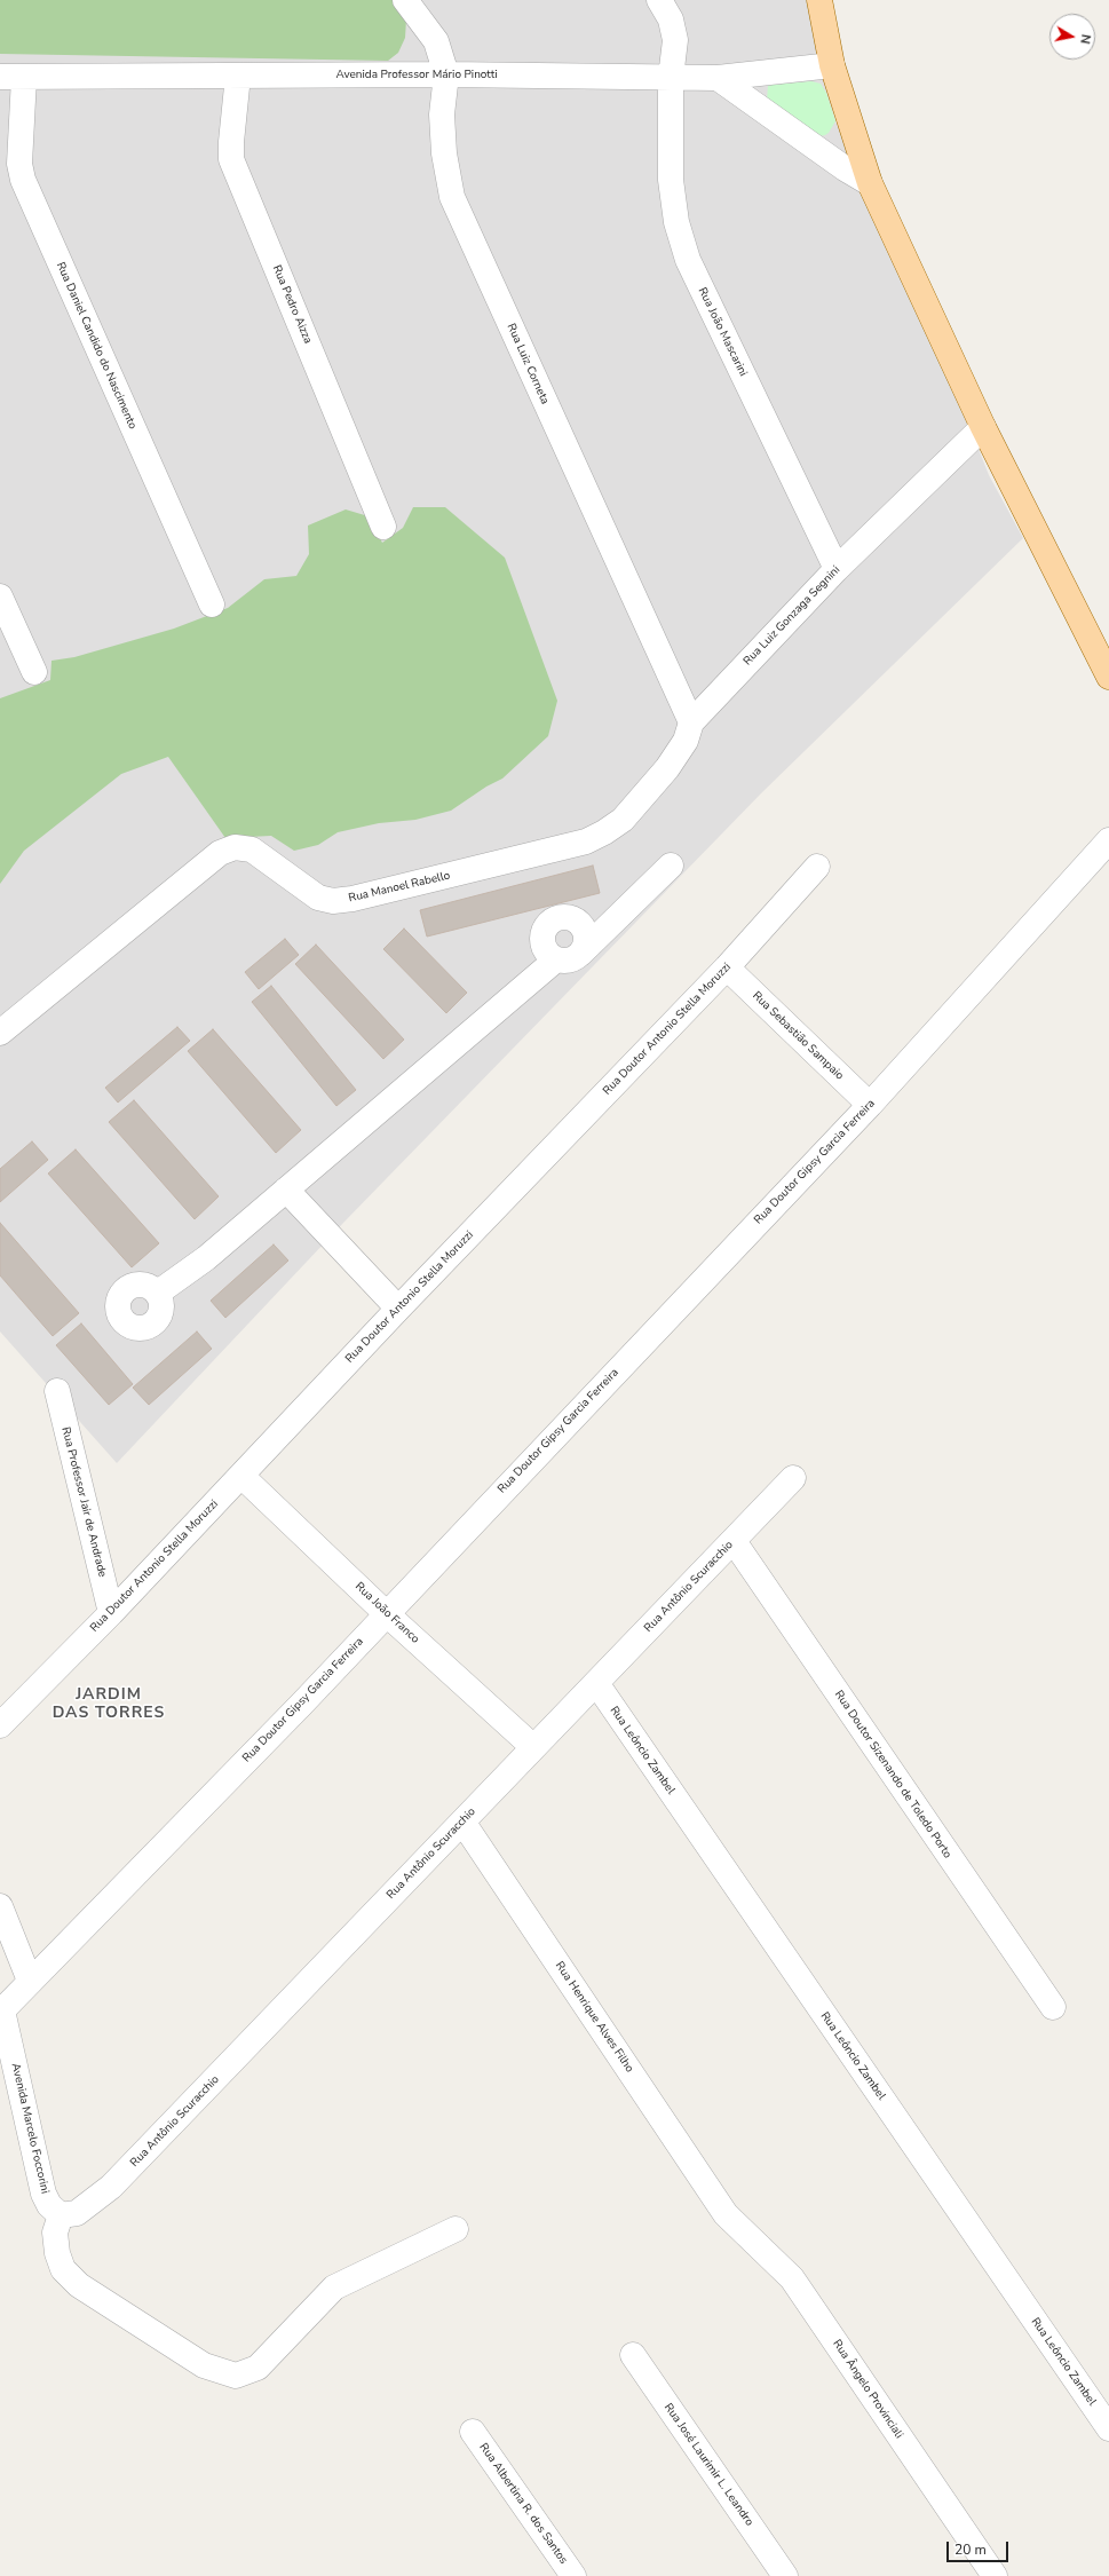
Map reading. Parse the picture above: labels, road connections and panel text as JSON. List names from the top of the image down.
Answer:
{
  "streets": {
    "street": [
      "Avenida Professor Mário Pinotti",
      "Rua Pedro Aizza",
      "Rua João Mascarini",
      "Rua Daniel Candido do Nascimento",
      "Rua Luiz Corneta",
      "Rua Luiz Gonzaga Segnini",
      "Rua Manoel Rabello",
      "Rua Doutor Antonio Stella Moruzzi",
      "Rua Sebastião Sampaio",
      "Rua Doutor Gipsy Garcia Ferreira",
      "Rua Professor Jair de Andrade",
      "Rua Antônio Scuracchio",
      "Rua João Franco",
      "Rua Leôncio Zambel",
      "Rua Doutor Sizenando de Toledo Porto",
      "Rua Henrique Alves Filho",
      "Avenida Marcelo Foccorini",
      "Rua Ângelo Provinciali",
      "Rua José Laurimir L. Leandro",
      "Rua Albertina R. dos Santos"
    ]
  },
  "crossings": [
    ["Avenida Professor Mário Pinotti", "Rua Pedro Aizza"],
    ["Avenida Professor Mário Pinotti", "Rua João Mascarini"],
    ["Avenida Professor Mário Pinotti", "Rua Daniel Candido do Nascimento"],
    ["Avenida Professor Mário Pinotti", "Rua Luiz Corneta"],
    ["Rua João Mascarini", "Rua Luiz Gonzaga Segnini"],
    ["Rua Luiz Corneta", "Rua Luiz Gonzaga Segnini"],
    ["Rua Luiz Gonzaga Segnini", "Rua Manoel Rabello"],
    ["Rua Doutor Antonio Stella Moruzzi", "Rua Sebastião Sampaio"],
    ["Rua Doutor Antonio Stella Moruzzi", "Rua Professor Jair de Andrade"],
    ["Rua Doutor Antonio Stella Moruzzi", "Rua João Franco"],
    ["Rua Sebastião Sampaio", "Rua Doutor Gipsy Garcia Ferreira"],
    ["Rua Doutor Gipsy Garcia Ferreira", "Rua João Franco"],
    ["Rua Doutor Gipsy Garcia Ferreira", "Avenida Marcelo Foccorini"],
    ["Rua Antônio Scuracchio", "Rua João Franco"],
    ["Rua Antônio Scuracchio", "Rua Leôncio Zambel"],
    ["Rua Antônio Scuracchio", "Rua Doutor Sizenando de Toledo Porto"],
    ["Rua Antônio Scuracchio", "Rua Henrique Alves Filho"],
    ["Rua Antônio Scuracchio", "Avenida Marcelo Foccorini"],
    ["Rua Henrique Alves Filho", "Rua Ângelo Provinciali"]
  ],
  "districts": ["JARDIM DAS TORRES"],
  "scale_bar": "20 m",
  "north": "right"
}
